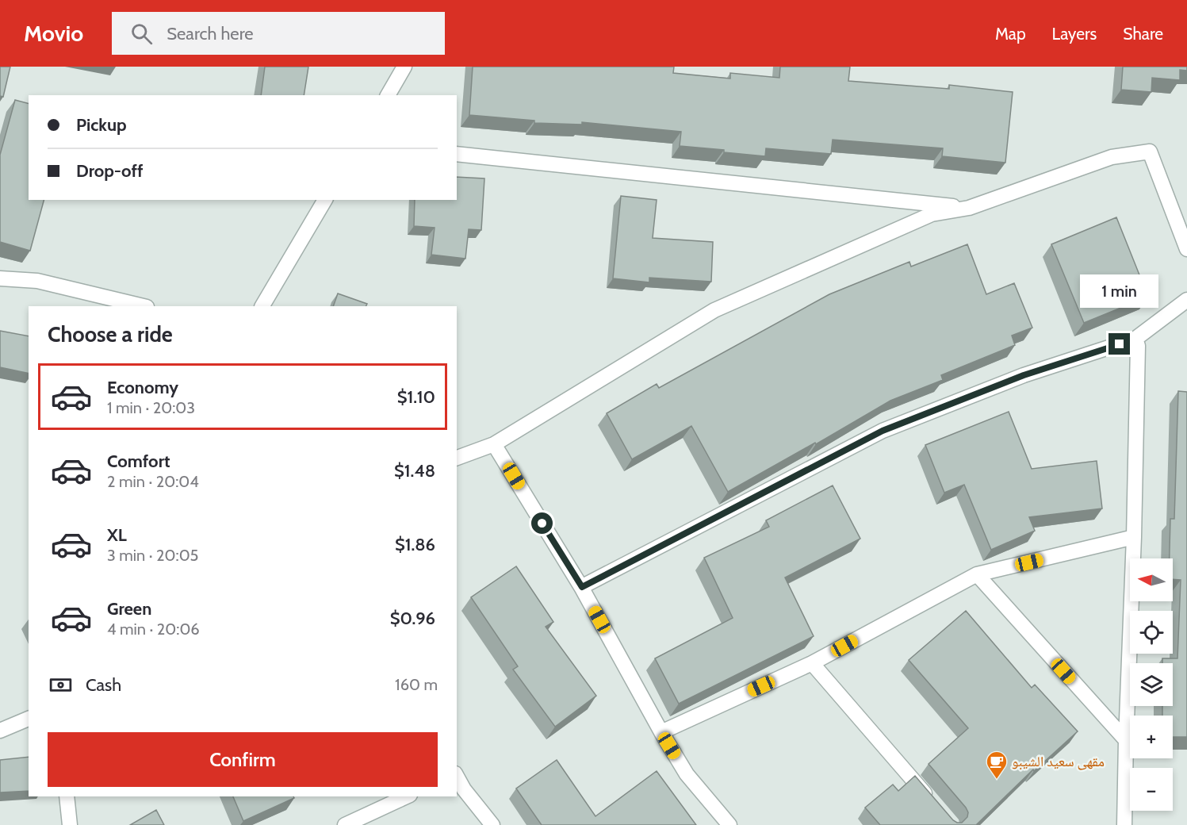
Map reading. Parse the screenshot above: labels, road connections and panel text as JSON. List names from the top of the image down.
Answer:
{
  "places": {
    "cafe": ["مقهى سعيد الشيبو"]
  },
  "north": "left",
  "page": {
    "header": "Movio",
    "search": "Search here",
    "nav": ["Map", "Layers", "Share"],
    "banner": ["Pickup", "Drop-off"],
    "bubble": "1 min",
    "heading": "Choose a ride",
    "list": [
      {
        "name": "Economy",
        "note": "1 min · 20:03",
        "value": "$1.10"
      },
      {
        "name": "Comfort",
        "note": "2 min · 20:04",
        "value": "$1.48"
      },
      {
        "name": "XL",
        "note": "3 min · 20:05",
        "value": "$1.86"
      },
      {
        "name": "Green",
        "note": "4 min · 20:06",
        "value": "$0.96"
      }
    ],
    "map_buttons": ["+", "−"],
    "pay": ["Cash", "160 m"],
    "buttons": "Confirm"
  }
}
